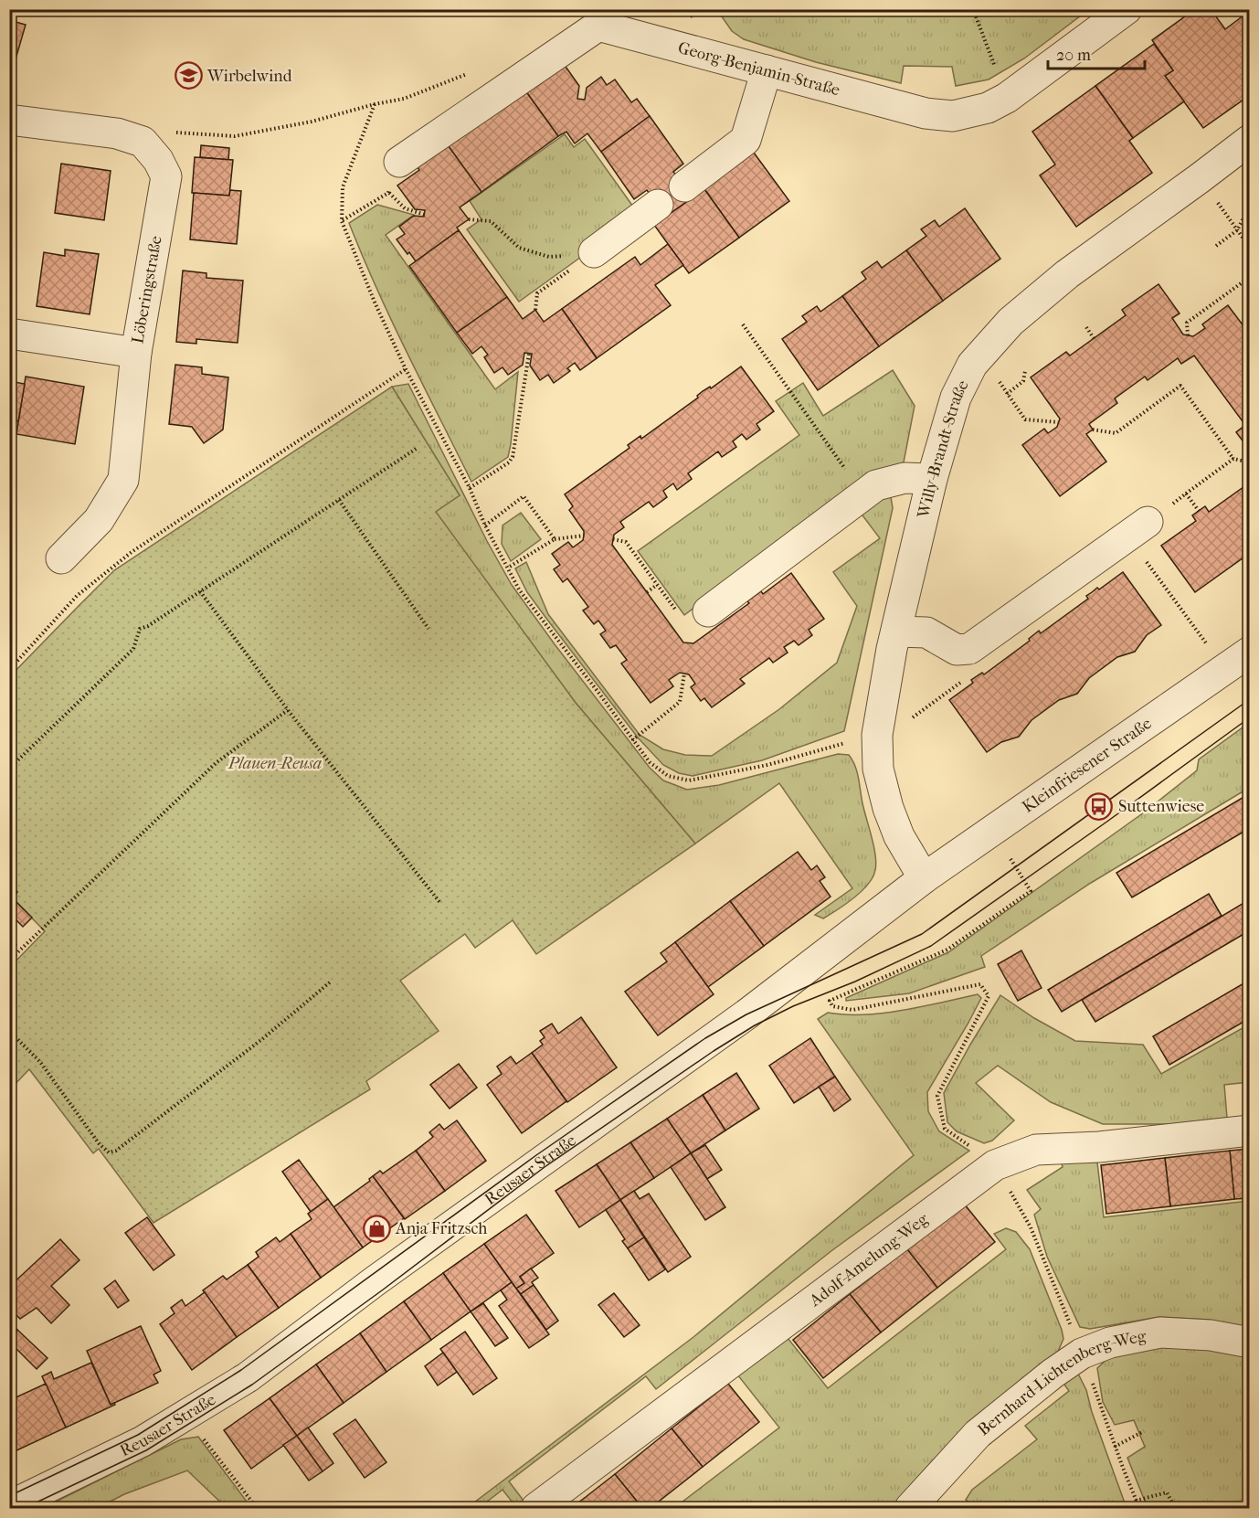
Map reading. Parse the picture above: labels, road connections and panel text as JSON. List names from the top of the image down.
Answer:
{
  "streets": {
    "street": [
      "Georg-Benjamin-Straße",
      "Löberingstraße",
      "Willy-Brandt-Straße",
      "Kleinfriesener Straße",
      "Reusaer Straße",
      "Adolf-Amelung-Weg",
      "Bernhard-Lichtenberg-Weg"
    ]
  },
  "crossings": [
    ["Willy-Brandt-Straße", "Kleinfriesener Straße"],
    ["Willy-Brandt-Straße", "Reusaer Straße"],
    ["Kleinfriesener Straße", "Reusaer Straße"]
  ],
  "parks": ["Plauen-Reusa"],
  "places": {
    "school or university": ["Wirbelwind"],
    "bus stop": ["Suttenwiese"],
    "shop": ["Anja Fritzsch"]
  },
  "scale_bar": "20 m"
}
